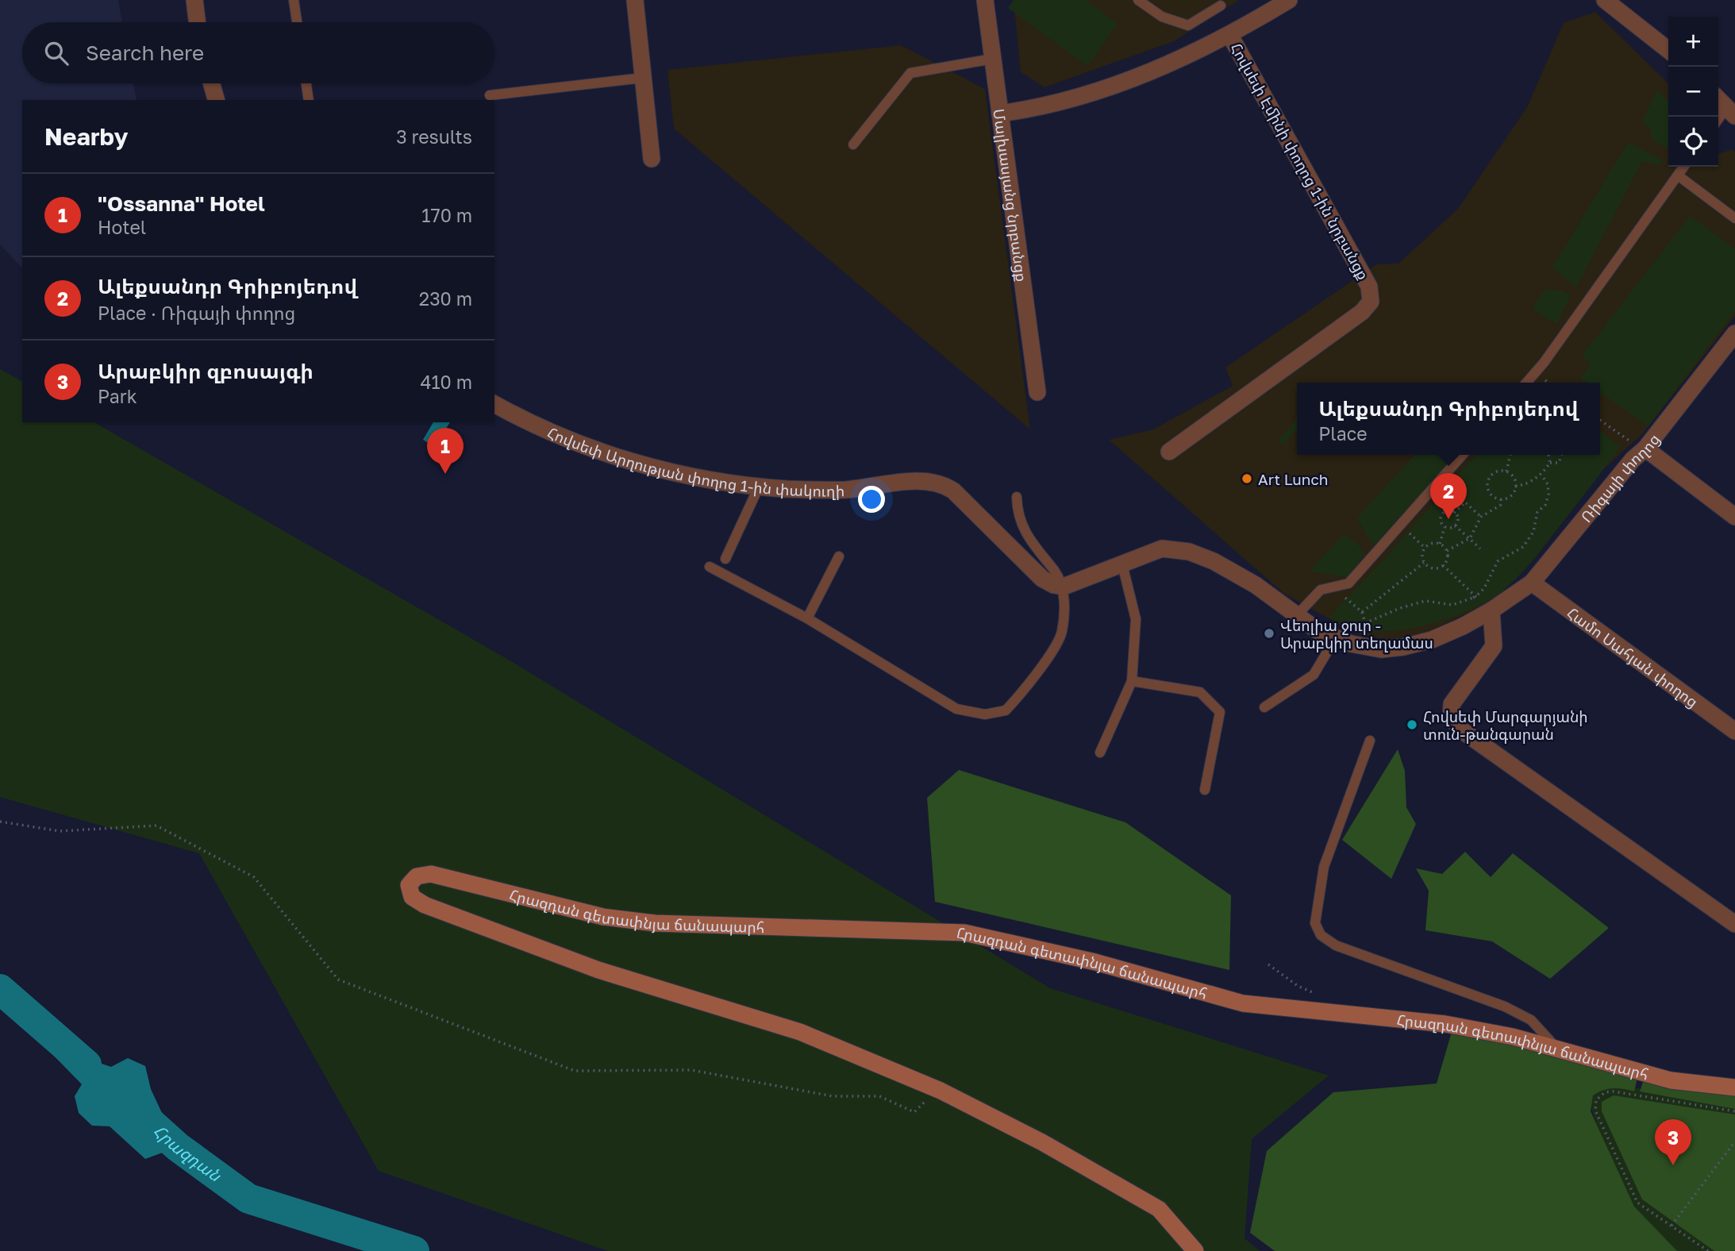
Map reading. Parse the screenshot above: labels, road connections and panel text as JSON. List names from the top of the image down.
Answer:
{
  "streets": {
    "street": [
      "Հովսեփ Էմինի փողոց 1-ին նրբանցք",
      "Մալխասյանց նրբանցք",
      "Հովսեփ Արղության փողոց 1-ին փակուղի",
      "Ռիգայի փողոց",
      "Համո Սահյան փողոց",
      "Հրազդան գետափնյա ճանապարհ"
    ]
  },
  "crossings": [
    ["Հովսեփ Էմինի փողոց 1-ին նրբանցք", "Մալխասյանց նրբանցք"],
    ["Ռիգայի փողոց", "Համո Սահյան փողոց"]
  ],
  "water": ["Հրազդան"],
  "places": ["Art Lunch", "Վեոլիա ջուր - Արաբկիր տեղամաս", "Հովսեփ Մարգարյանի տուն-թանգարան"],
  "page": {
    "map_buttons": ["+", "−"],
    "search": "Search here",
    "heading": ["Nearby", "3 results"],
    "list": [
      {
        "mark": "1",
        "name": "\"Ossanna\" Hotel",
        "note": "Hotel",
        "value": "170 m"
      },
      {
        "mark": "2",
        "name": "Ալեքսանդր Գրիբոյեդով",
        "note": "Place · Ռիգայի փողոց",
        "value": "230 m"
      },
      {
        "mark": "3",
        "name": "Արաբկիր զբոսայգի",
        "note": "Park",
        "value": "410 m"
      }
    ],
    "popup": ["Ալեքսանդր Գրիբոյեդով", "Place"],
    "pins": ["1", "2", "3"]
  }
}
